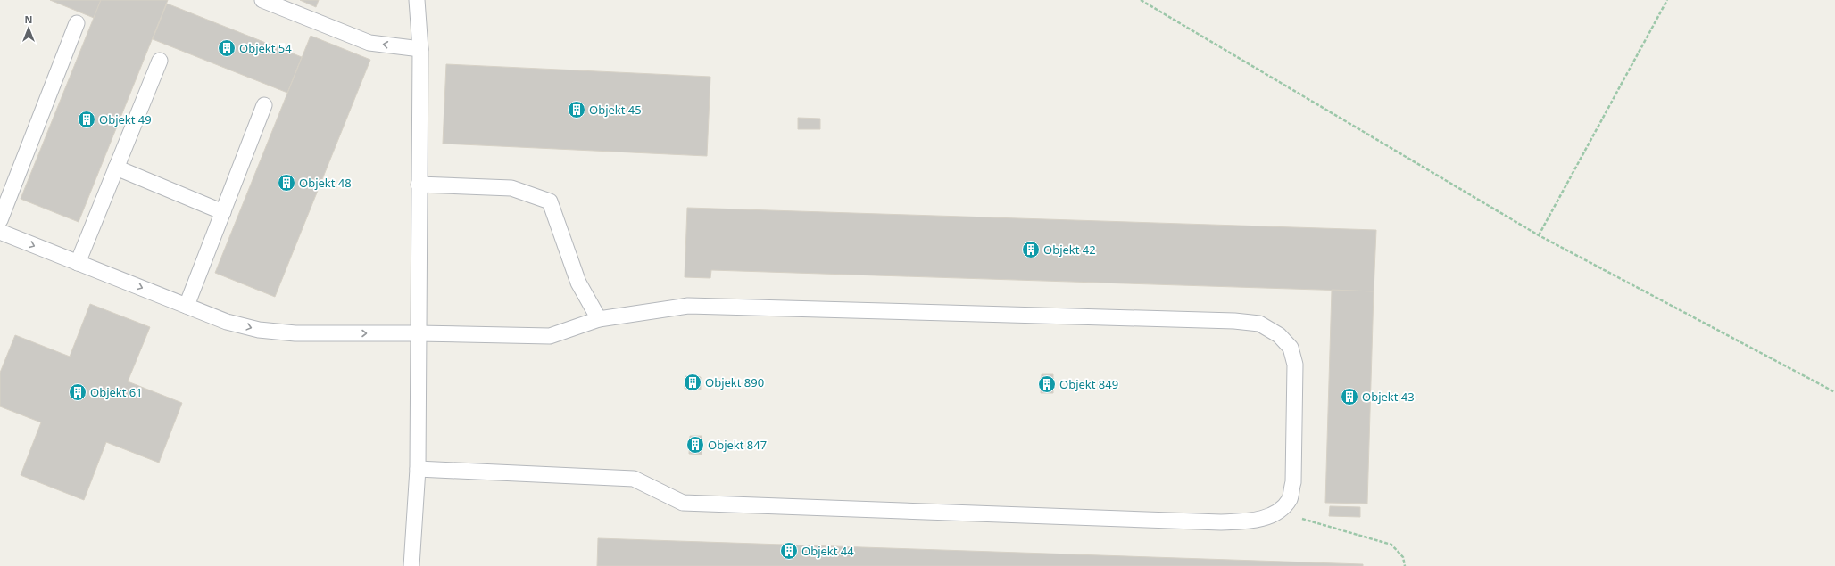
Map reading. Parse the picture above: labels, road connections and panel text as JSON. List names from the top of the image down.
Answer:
{
  "places": {
    "building": [
      "Objekt 54",
      "Objekt 45",
      "Objekt 49",
      "Objekt 48",
      "Objekt 42",
      "Objekt 890",
      "Objekt 849",
      "Objekt 61",
      "Objekt 43",
      "Objekt 847",
      "Objekt 44"
    ]
  },
  "north": "top"
}
